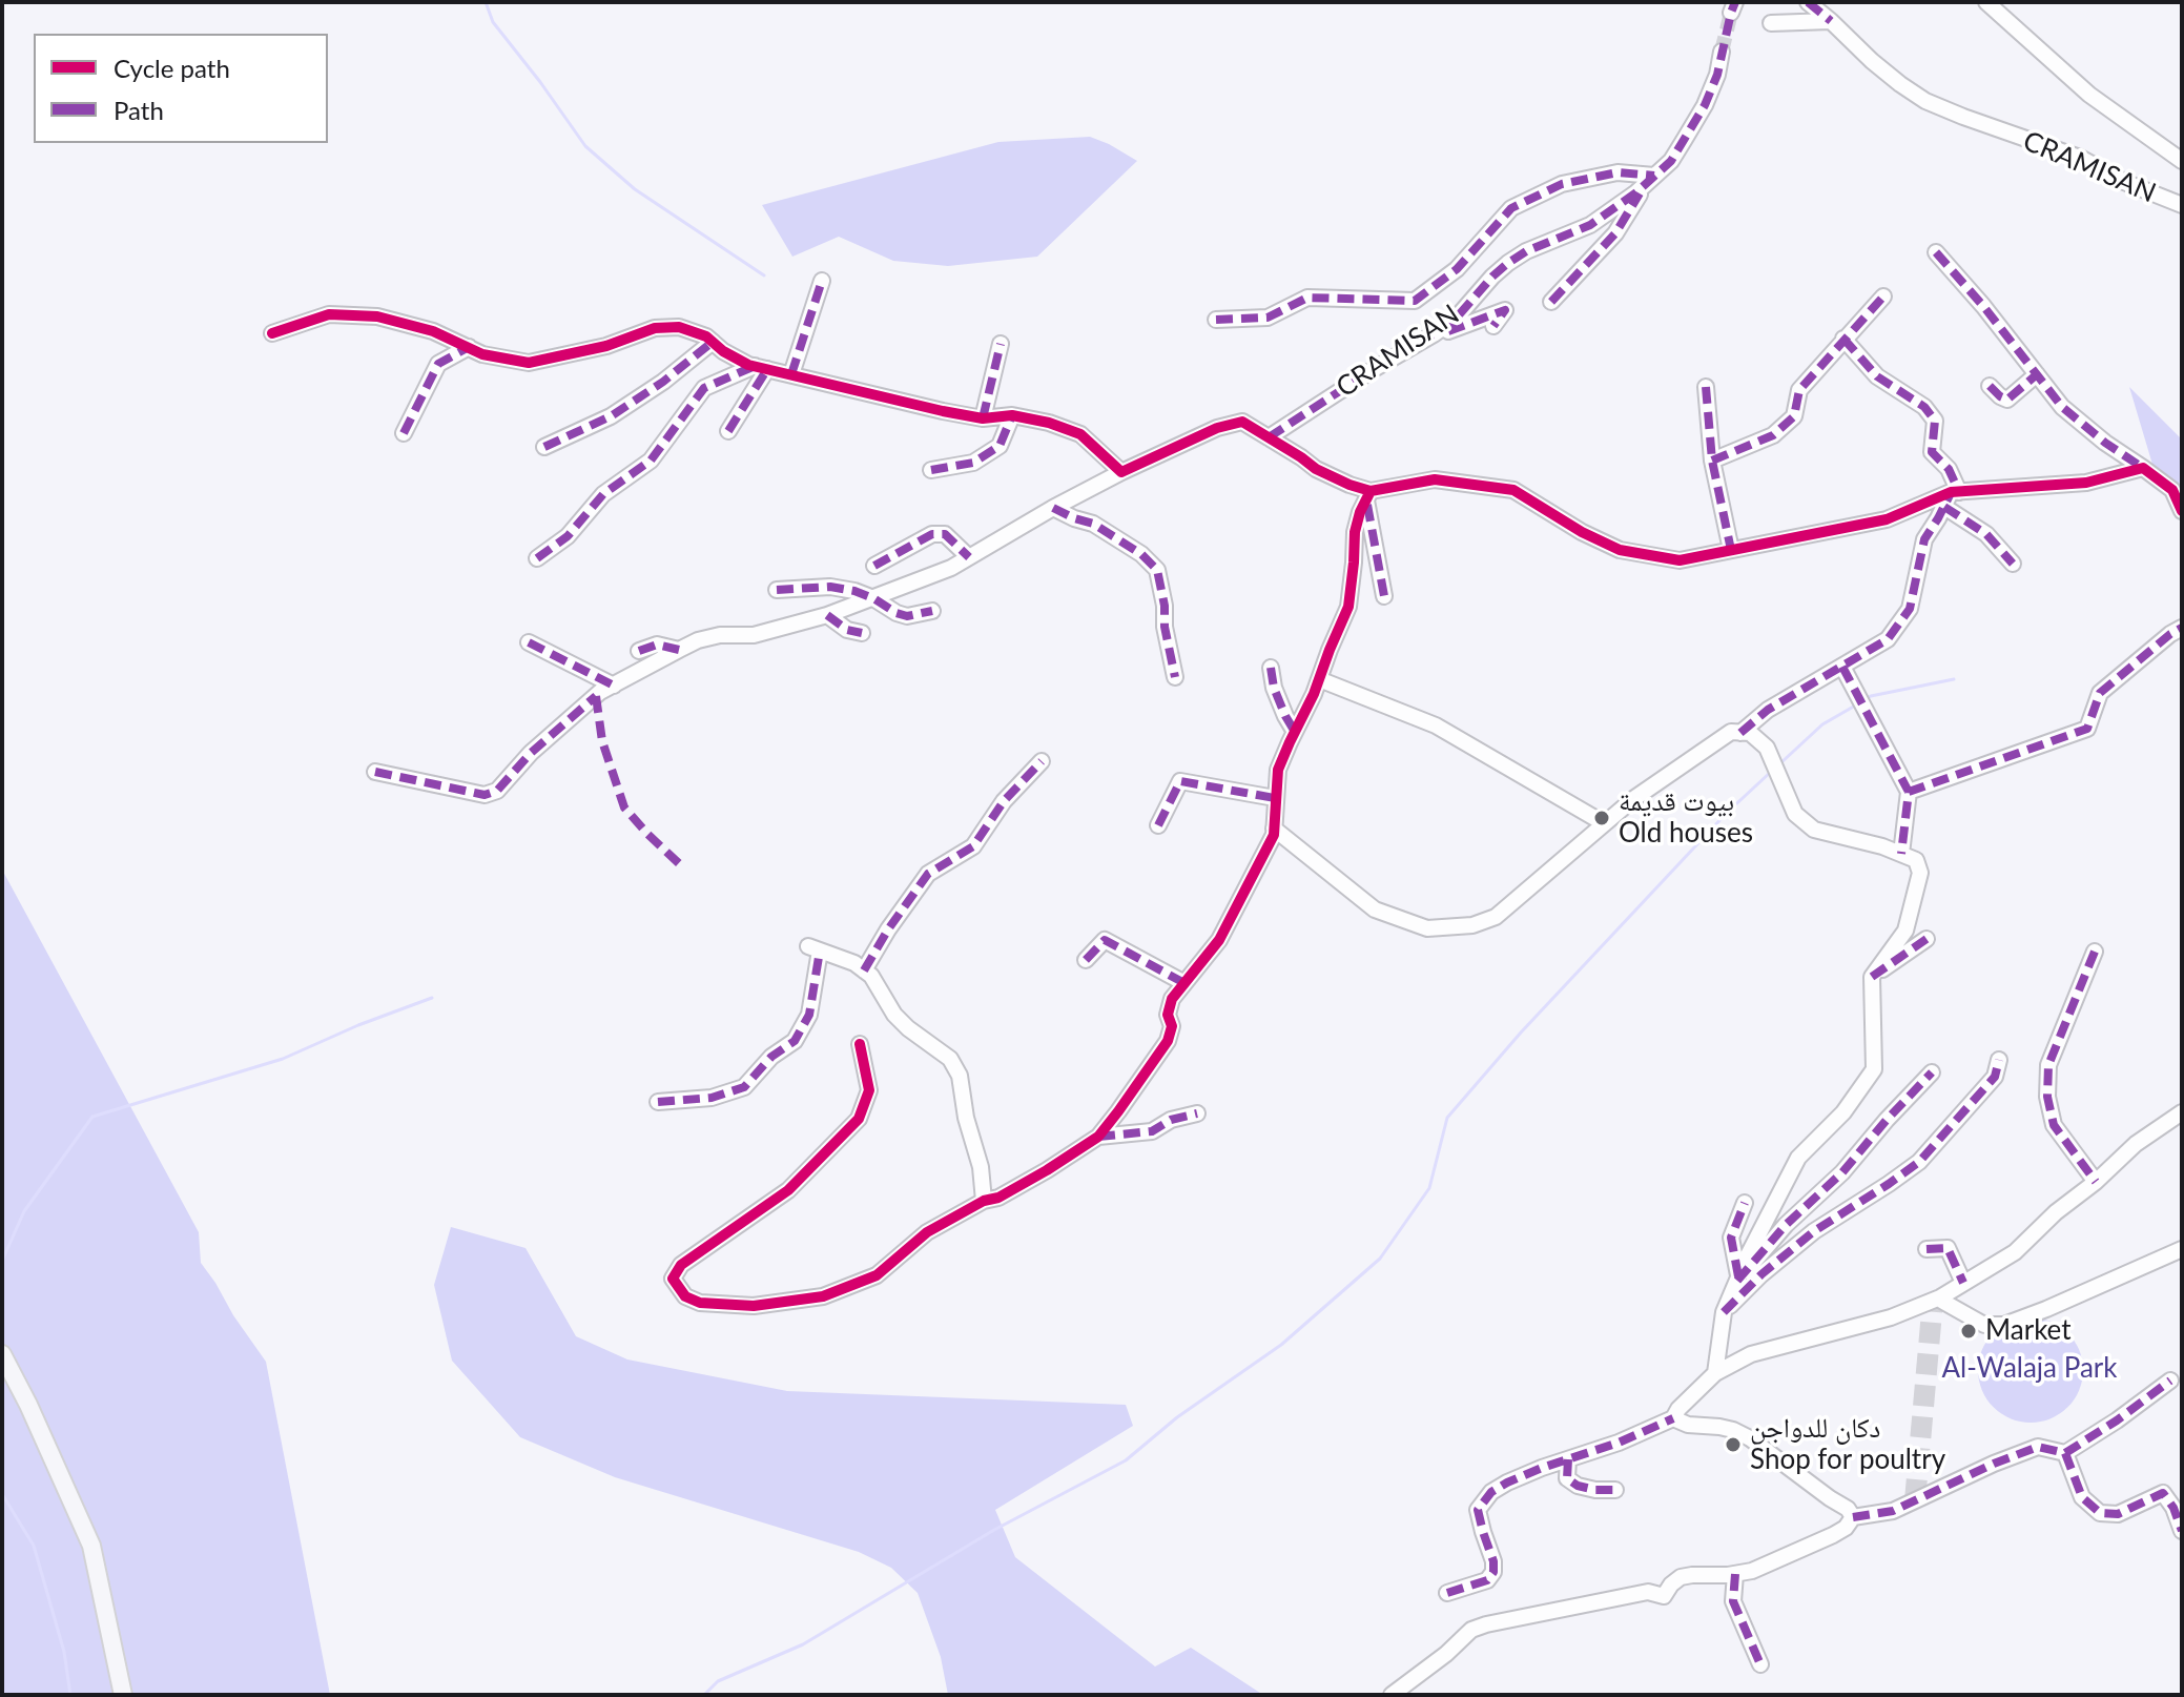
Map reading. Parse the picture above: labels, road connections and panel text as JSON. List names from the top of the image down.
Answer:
{
  "streets": {
    "street": ["CRAMISAN"]
  },
  "parks": ["Al-Walaja Park"],
  "places": ["بيوت قديمة Old houses", "Market", "دكان للدواجن Shop for poultry"],
  "legend": ["Cycle path", "Path"]
}
